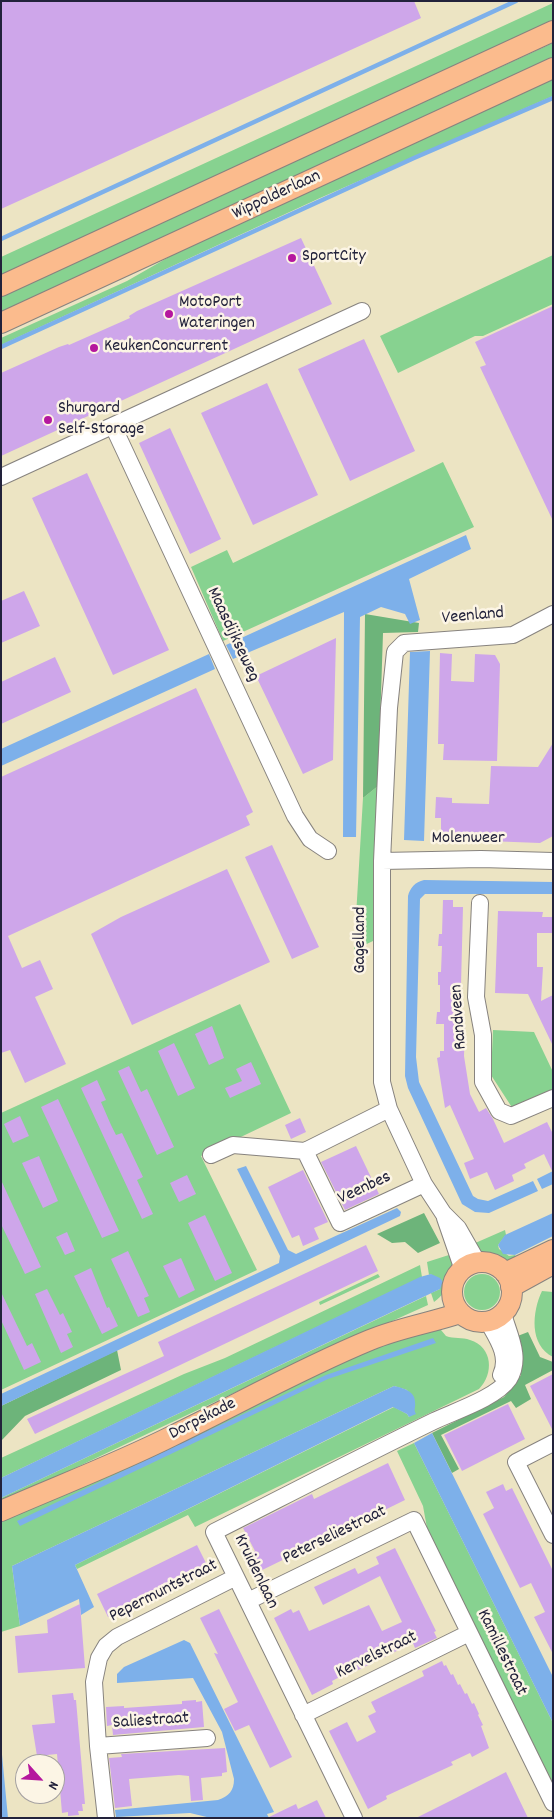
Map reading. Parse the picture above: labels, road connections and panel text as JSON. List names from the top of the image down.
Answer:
{
  "streets": {
    "main road": ["Wippolderlaan", "Dorpskade"],
    "street": [
      "Veenland",
      "Maasdijkseweg",
      "Molenweer",
      "Gagelland",
      "Randveen",
      "Veenbes",
      "Peterseliestraat",
      "Kruidenlaan",
      "Pepermuntstraat",
      "Kamillestraat",
      "Kervelstraat",
      "Saliestraat"
    ]
  },
  "crossings": [
    ["Veenland", "Gagelland"],
    ["Molenweer", "Gagelland"],
    ["Gagelland", "Veenbes"],
    ["Gagelland", "Dorpskade"],
    ["Gagelland", "Kruidenlaan"],
    ["Dorpskade", "Kruidenlaan"],
    ["Peterseliestraat", "Kruidenlaan"],
    ["Peterseliestraat", "Kamillestraat"],
    ["Kruidenlaan", "Pepermuntstraat"],
    ["Kruidenlaan", "Kervelstraat"],
    ["Pepermuntstraat", "Saliestraat"],
    ["Kamillestraat", "Kervelstraat"]
  ],
  "places": [
    "SportCity",
    "MotoPort Wateringen",
    "KeukenConcurrent",
    "Shurgard Self-Storage"
  ],
  "north": "bottom right"
}
